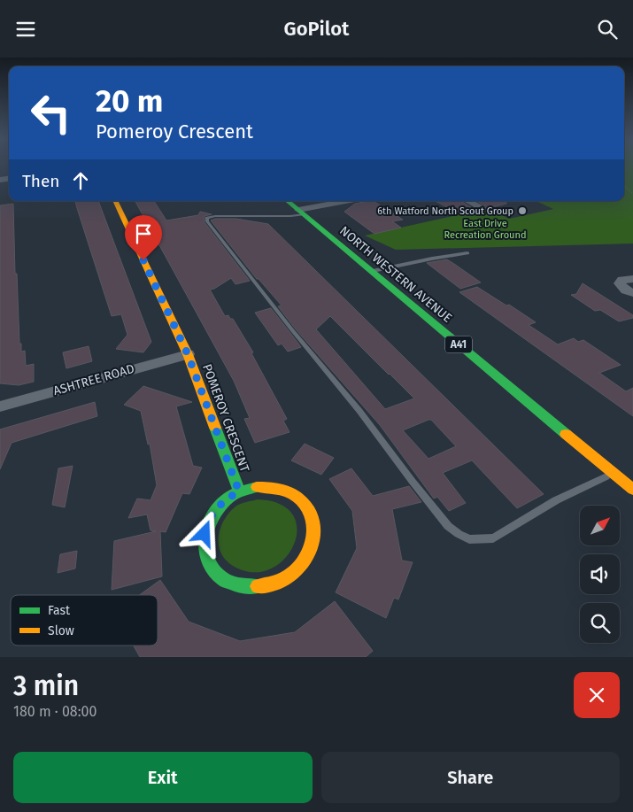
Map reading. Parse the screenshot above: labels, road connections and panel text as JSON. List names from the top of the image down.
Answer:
{
  "streets": {
    "main road": ["NORTH WESTERN AVENUE", "A41", "POMEROY CRESCENT"],
    "street": ["ASHTREE ROAD"]
  },
  "crossings": [
    ["ASHTREE ROAD", "POMEROY CRESCENT"]
  ],
  "parks": ["East Drive Recreation Ground"],
  "places": ["6th Watford North Scout Group"],
  "legend": ["Fast", "Slow"],
  "north": "top right",
  "page": {
    "header": "GoPilot",
    "turn": ["20 m", "Pomeroy Crescent"],
    "then": "Then",
    "heading": ["3 min", "180 m · 08:00"],
    "buttons": ["Exit", "Share"]
  }
}
